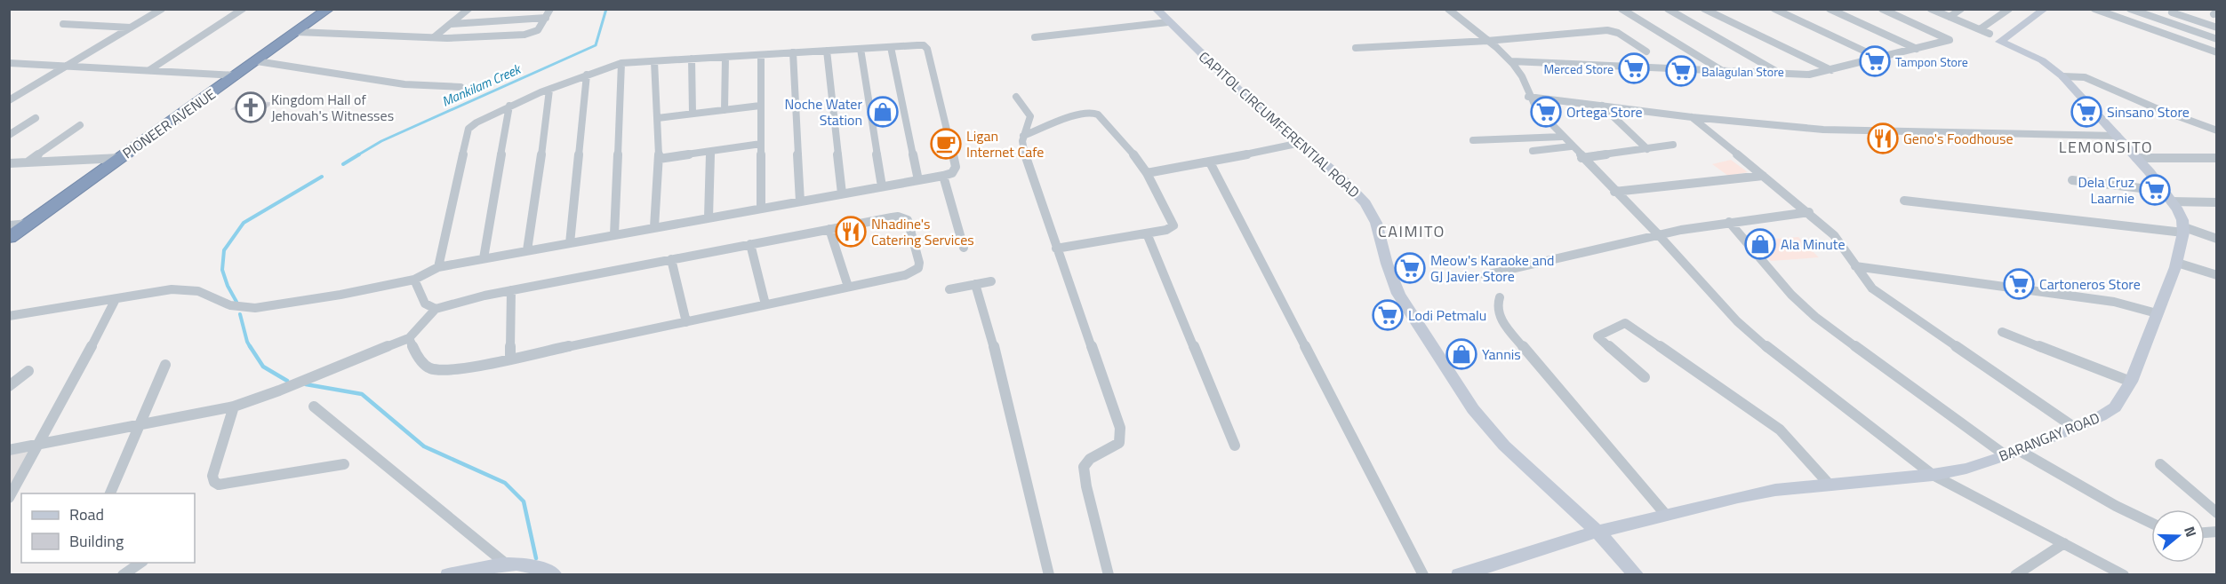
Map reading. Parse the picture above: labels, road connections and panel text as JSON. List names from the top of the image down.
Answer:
{
  "streets": {
    "highway": ["PIONEER AVENUE"],
    "street": ["CAPITOL CIRCUMFERENTIAL ROAD", "BARANGAY ROAD"]
  },
  "crossings": [
    ["CAPITOL CIRCUMFERENTIAL ROAD", "BARANGAY ROAD"]
  ],
  "districts": ["LEMONSITO", "CAIMITO"],
  "water": ["Mankilam Creek"],
  "places": {
    "supermarket": [
      "Tampon Store",
      "Merced Store",
      "Balagulan Store",
      "Ortega Store",
      "Sinsano Store",
      "Dela Cruz Laarnie",
      "Meow's Karaoke and GJ Javier Store",
      "Cartoneros Store",
      "Lodi Petmalu"
    ],
    "church": ["Kingdom Hall of Jehovah's Witnesses"],
    "shop": ["Noche Water Station", "Ala Minute", "Yannis"],
    "restaurant": ["Geno's Foodhouse", "Nhadine's Catering Services"],
    "cafe": ["Ligan Internet Cafe"]
  },
  "legend": ["Road", "Building"],
  "north": "right"
}
